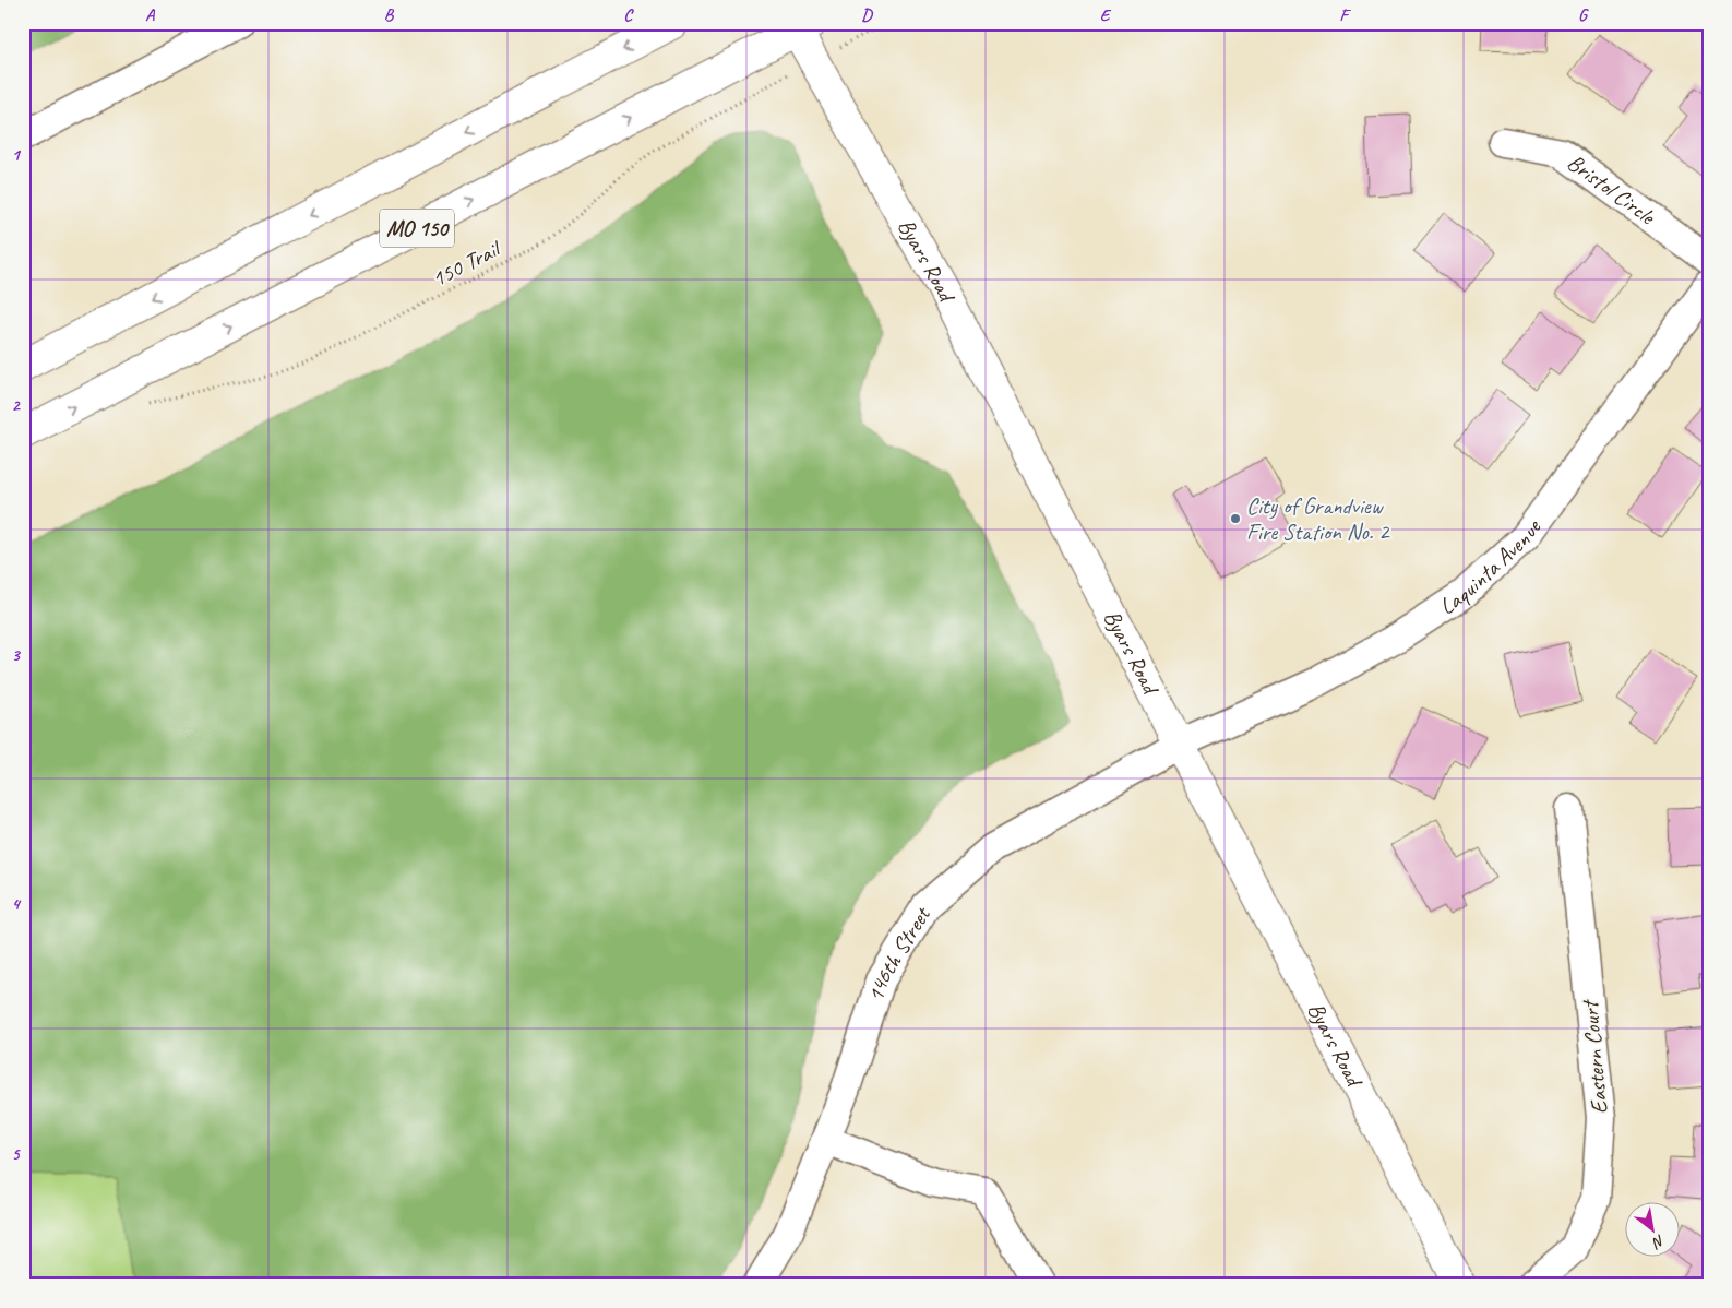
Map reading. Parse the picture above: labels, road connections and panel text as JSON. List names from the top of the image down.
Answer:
{
  "streets": {
    "main road": ["MO 150", "Byars Road"],
    "street": [
      "Bristol Circle",
      "Laquinta Avenue",
      "146th Street",
      "Eastern Court"
    ],
    "path": ["150 Trail"]
  },
  "crossings": [
    ["MO 150", "Byars Road"],
    ["Byars Road", "150 Trail"],
    ["Byars Road", "Laquinta Avenue"],
    ["Byars Road", "146th Street"],
    ["Laquinta Avenue", "146th Street"]
  ],
  "places": ["City of Grandview Fire Station No. 2"],
  "north": "bottom right",
  "grid": {
    "columns": [
      "A",
      "B",
      "C",
      "D",
      "E",
      "F",
      "G"
    ],
    "rows": [
      "1",
      "2",
      "3",
      "4",
      "5"
    ]
  }
}
